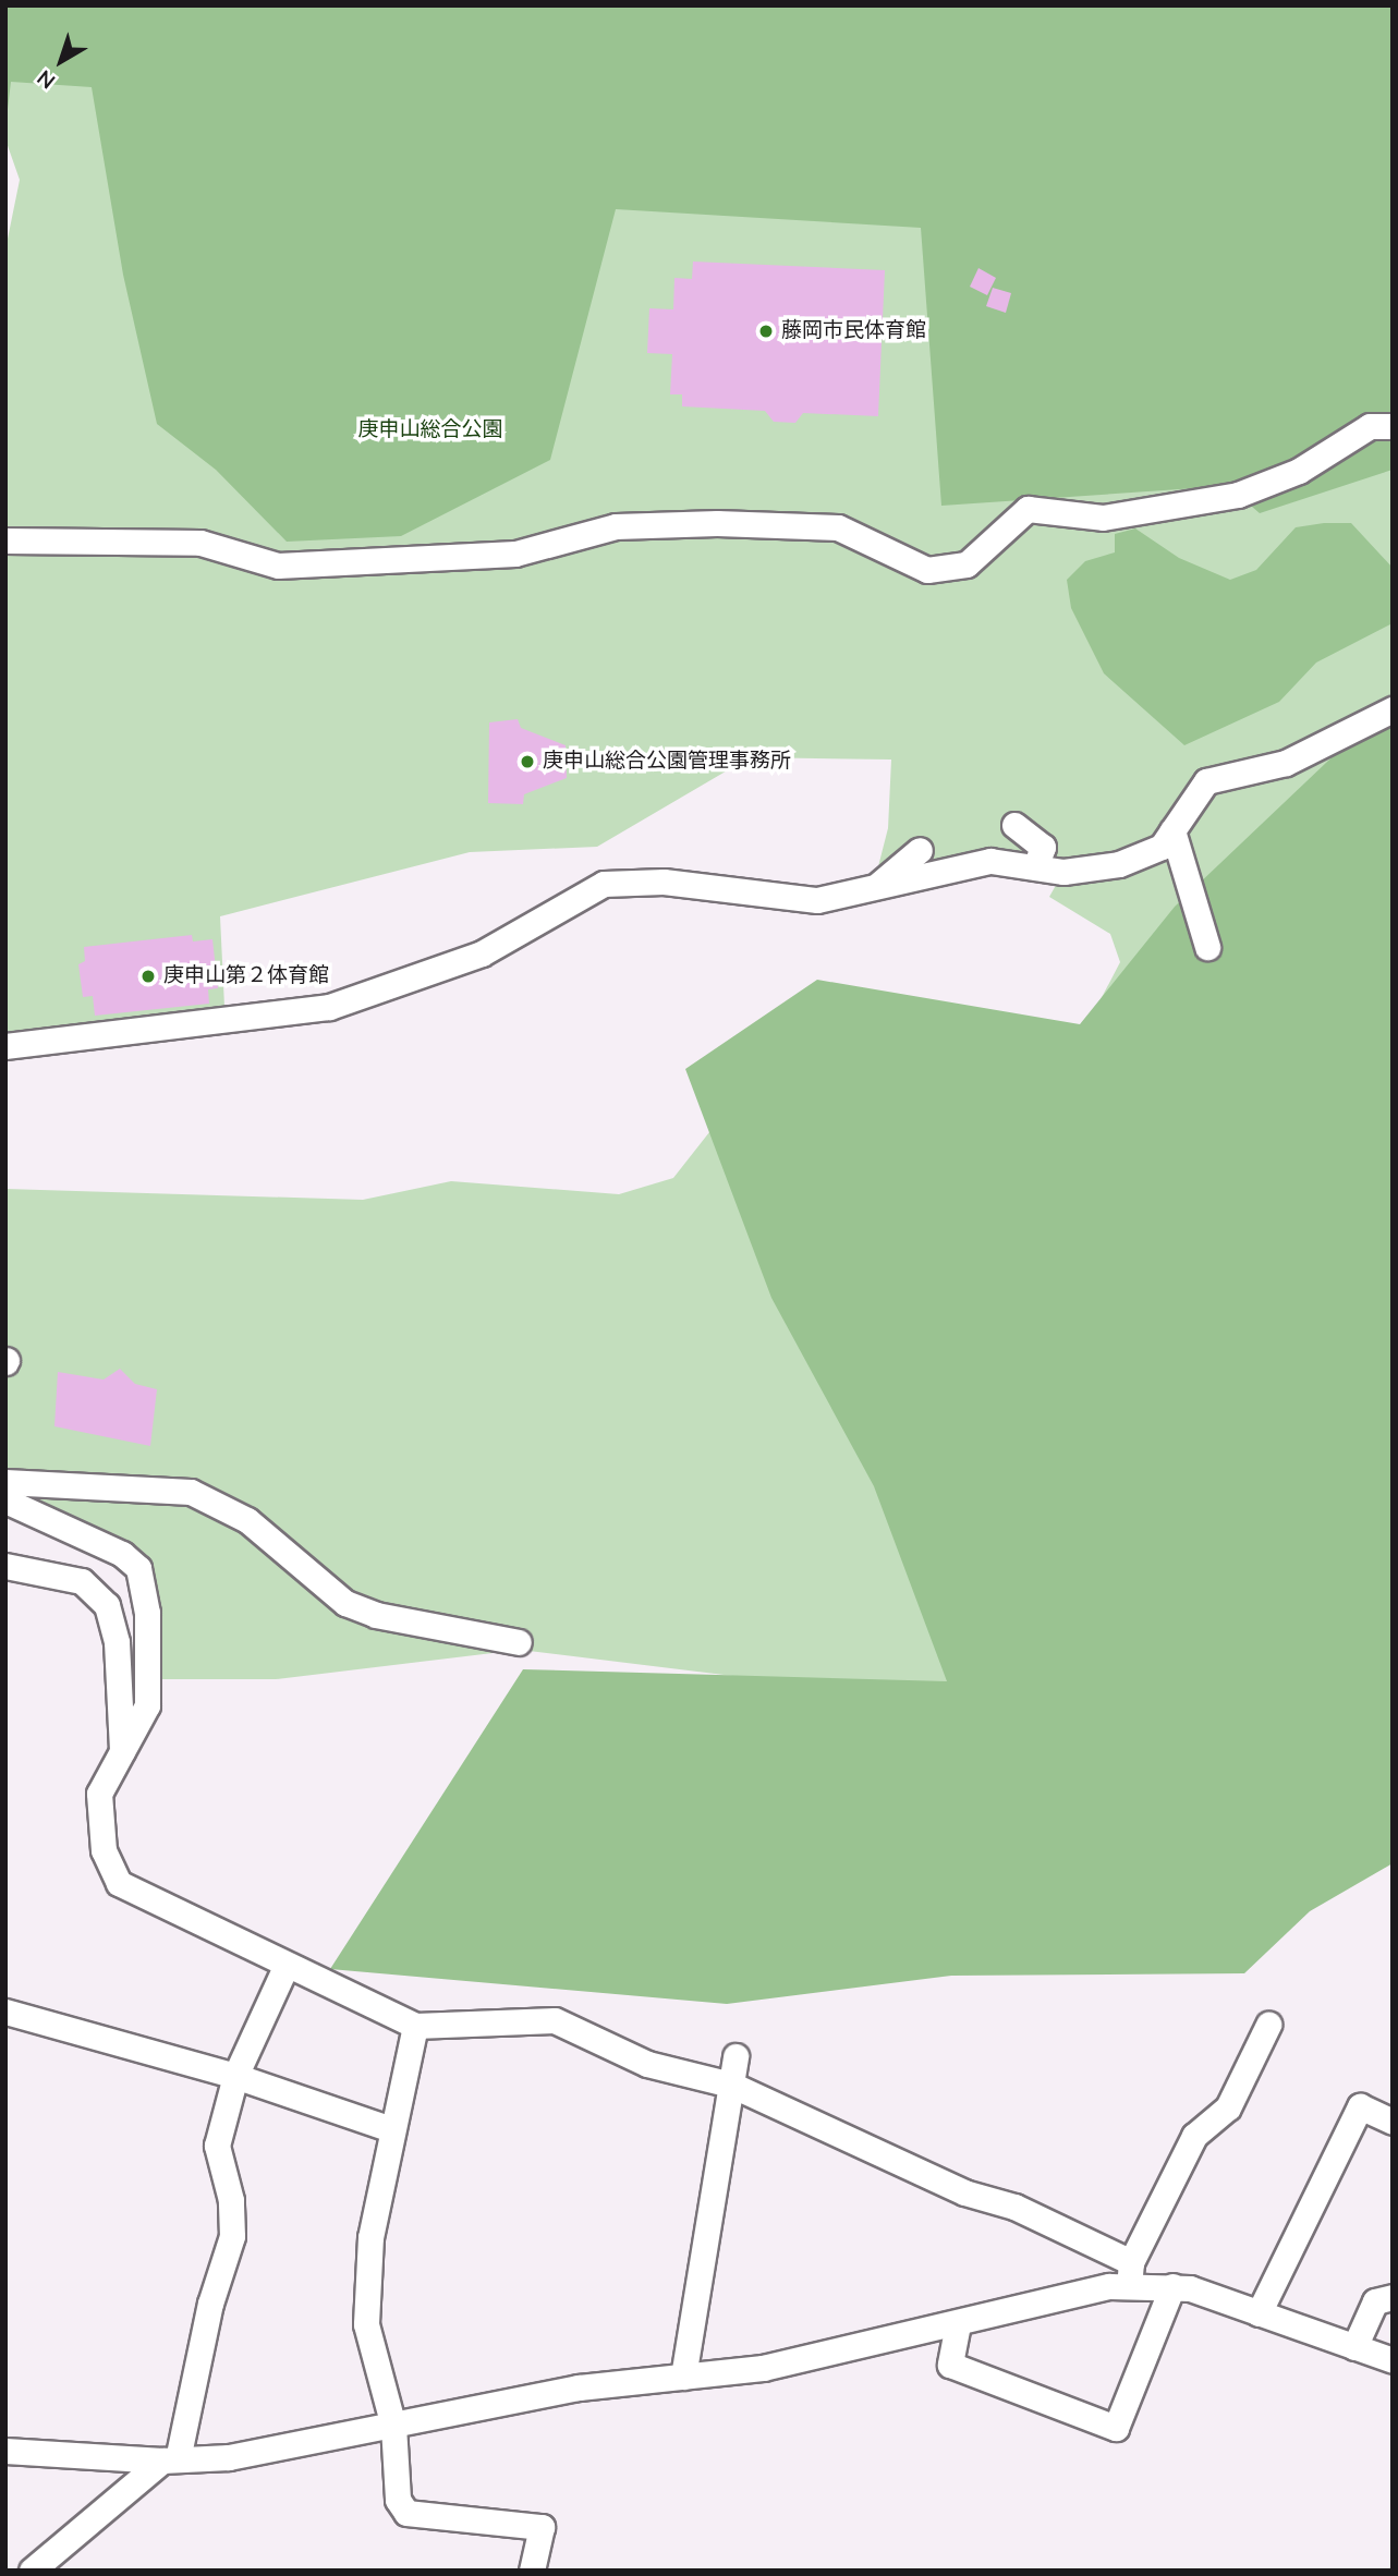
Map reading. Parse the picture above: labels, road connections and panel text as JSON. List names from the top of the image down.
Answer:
{
  "parks": ["庚申山総合公園"],
  "places": ["藤岡市民体育館", "庚申山総合公園管理事務所", "庚申山第２体育館"],
  "north": "bottom left"
}
